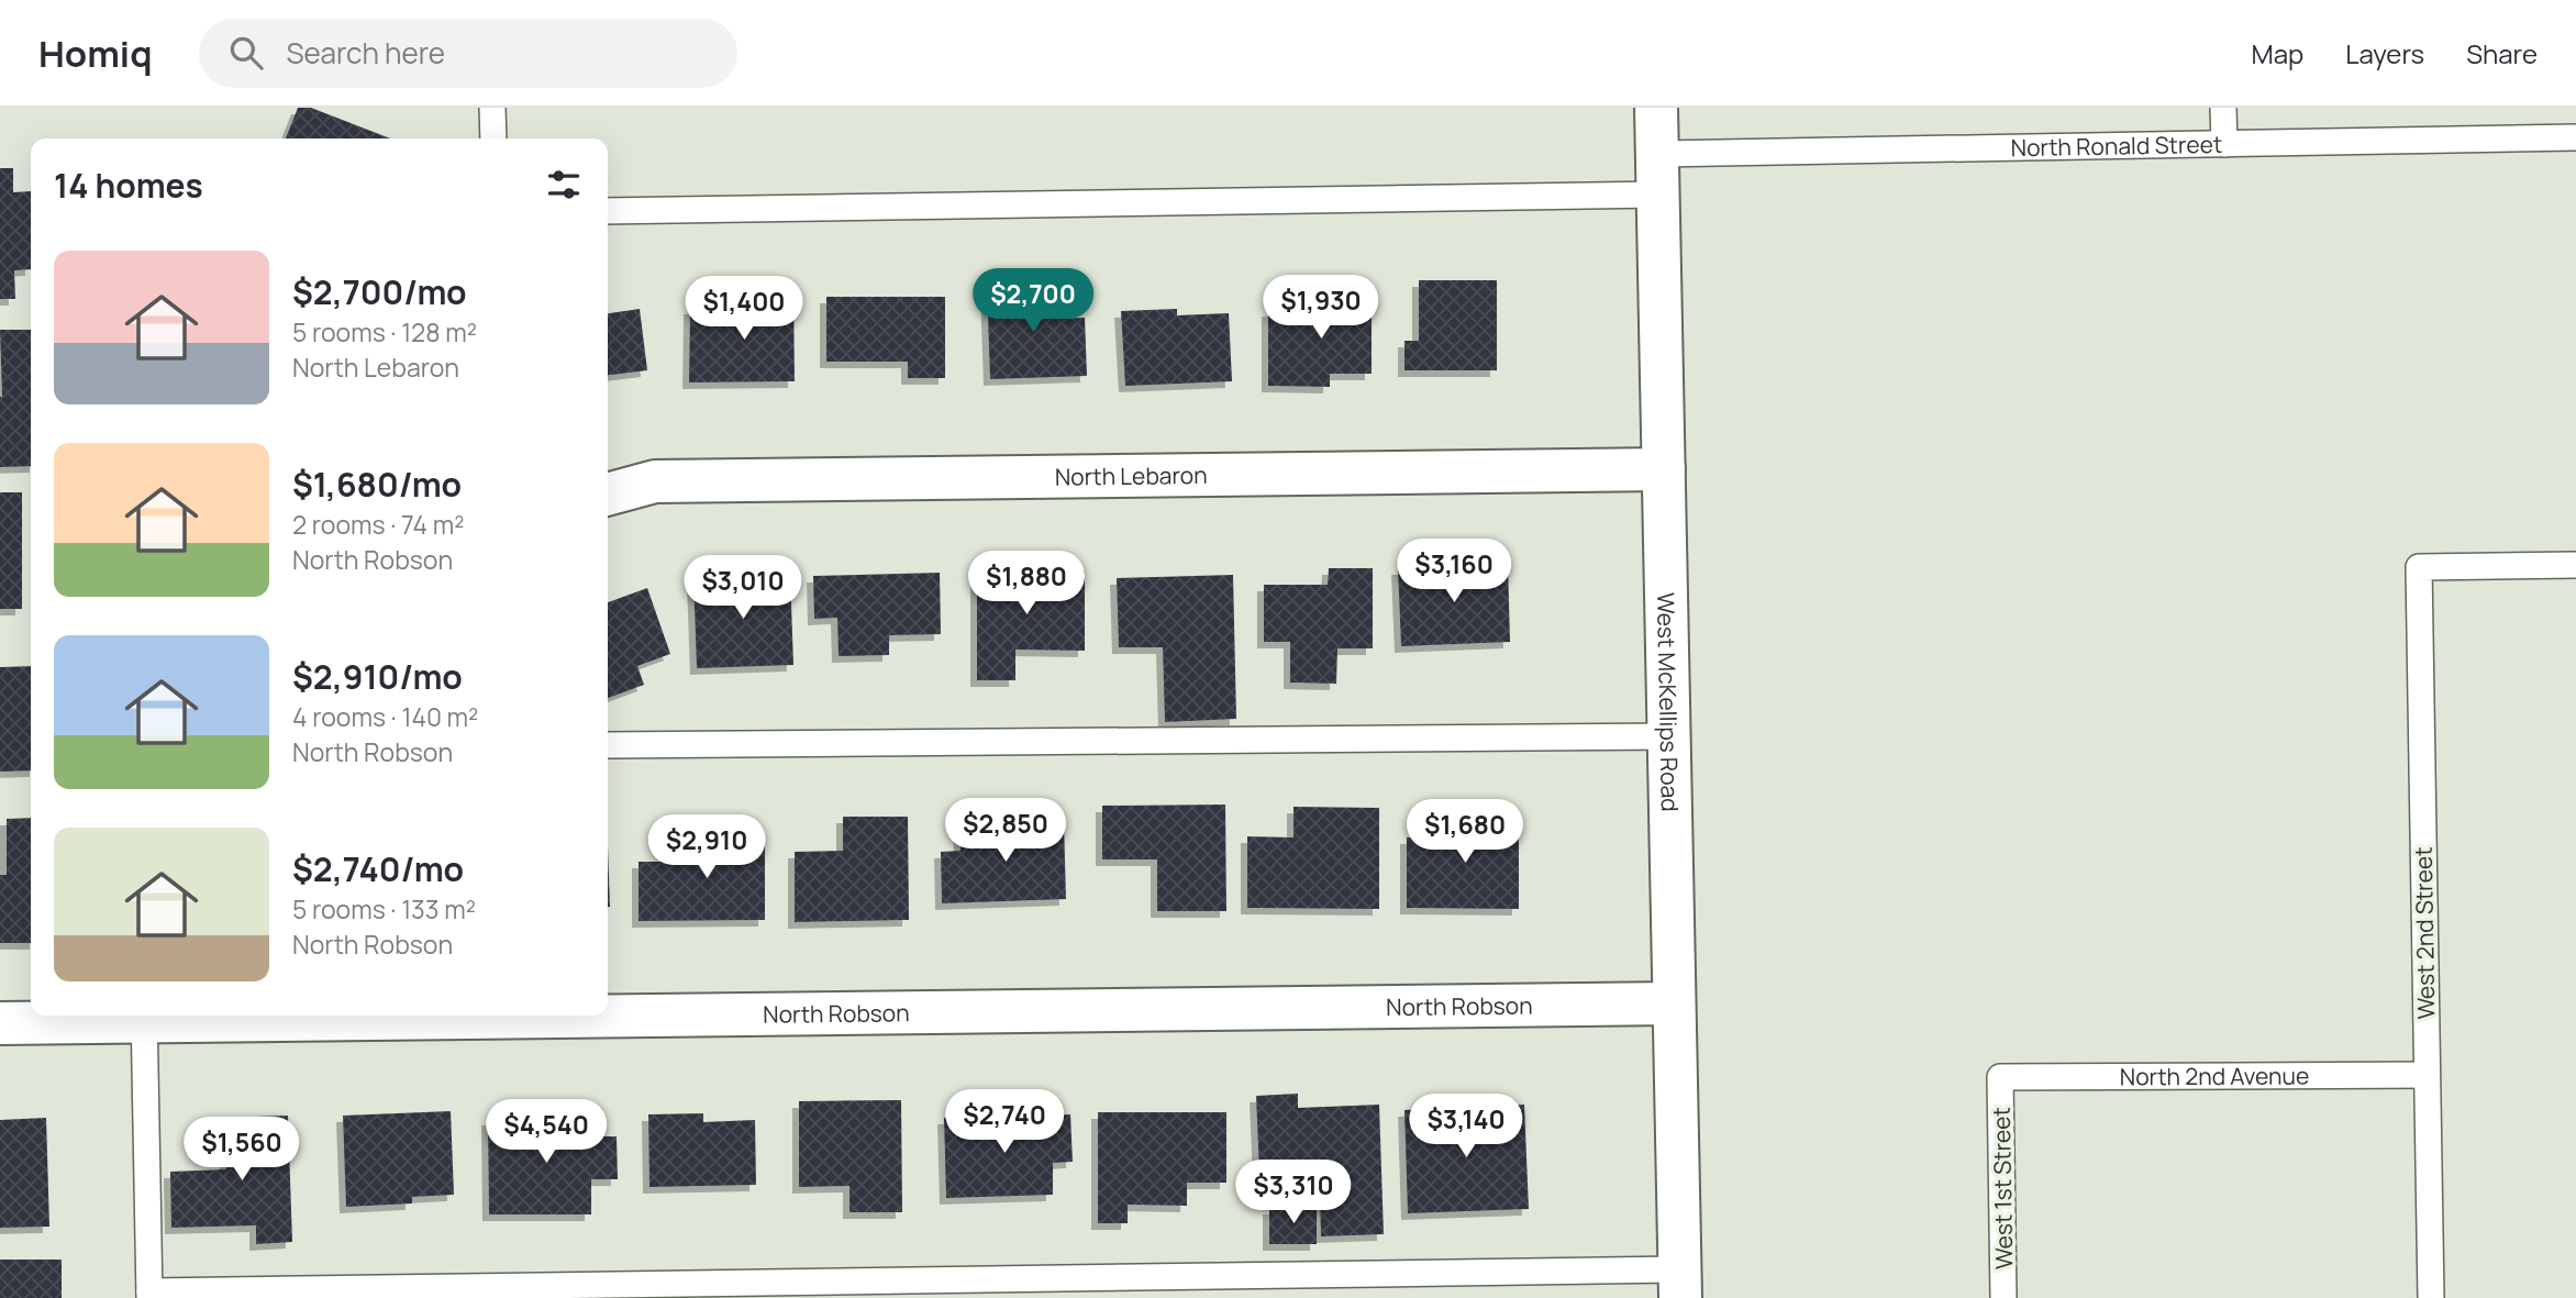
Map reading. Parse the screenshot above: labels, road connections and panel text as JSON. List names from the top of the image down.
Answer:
{
  "streets": {
    "street": ["North Lebaron", "West McKellips Road", "North Robson"],
    "lane": [
      "North Ronald Street",
      "West 2nd Street",
      "North 2nd Avenue",
      "West 1st Street"
    ]
  },
  "crossings": [
    ["North Ronald Street", "West McKellips Road"],
    ["North Lebaron", "West McKellips Road"],
    ["West McKellips Road", "North Robson"],
    ["West 2nd Street", "North 2nd Avenue"],
    ["North 2nd Avenue", "West 1st Street"]
  ],
  "page": {
    "header": "Homiq",
    "search": "Search here",
    "nav": ["Map", "Layers", "Share"],
    "heading": "14 homes",
    "list": [
      {
        "name": "$2,700/mo",
        "note": "5 rooms · 128 m² · North Lebaron"
      },
      {
        "name": "$1,680/mo",
        "note": "2 rooms · 74 m² · North Robson"
      },
      {
        "name": "$2,910/mo",
        "note": "4 rooms · 140 m² · North Robson"
      },
      {
        "name": "$2,740/mo",
        "note": "5 rooms · 133 m² · North Robson"
      }
    ],
    "price": [
      "$2,700",
      "$1,930",
      "$1,400",
      "$3,160",
      "$1,880",
      "$3,010",
      "$2,850",
      "$1,680",
      "$2,910",
      "$2,740",
      "$3,140",
      "$4,540",
      "$1,560",
      "$3,310"
    ]
  }
}
